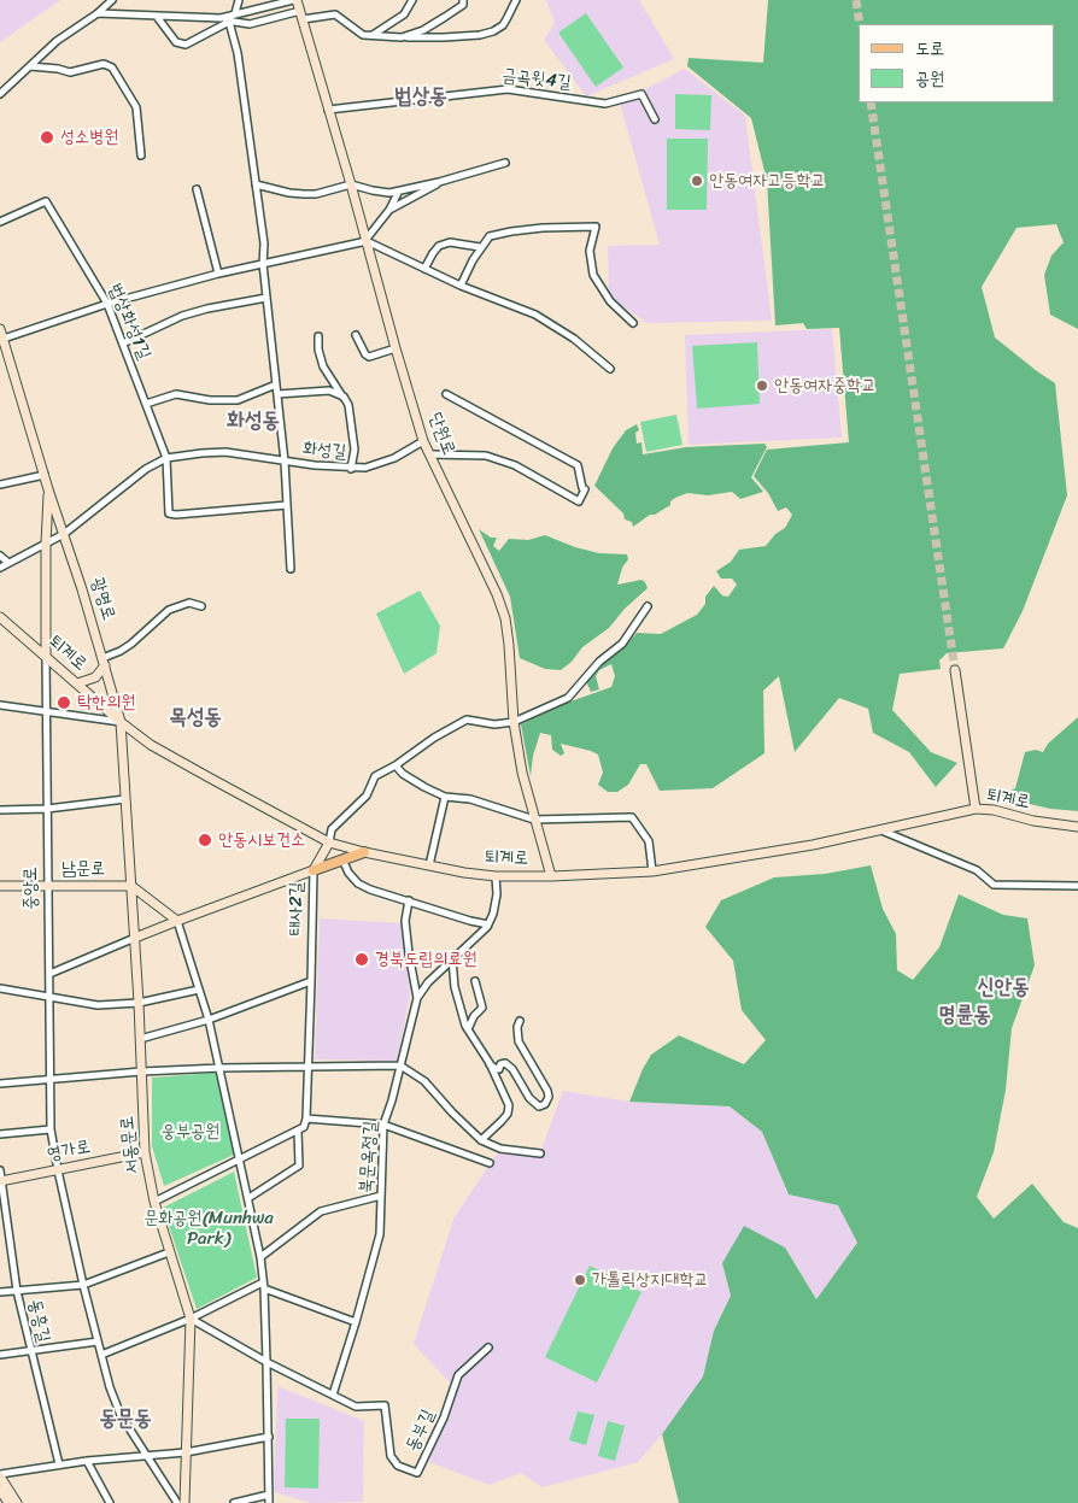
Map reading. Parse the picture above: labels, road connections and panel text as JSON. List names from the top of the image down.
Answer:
{
  "streets": {
    "street": [
      "금곡윗4길",
      "법상화성1길",
      "단원로",
      "화성길",
      "광명로",
      "퇴계로",
      "남문로",
      "중앙로",
      "태사2길",
      "서동문로",
      "영가로",
      "북문옥정길",
      "동흥길",
      "동부길"
    ]
  },
  "crossings": [
    ["금곡윗4길", "단원로"],
    ["법상화성1길", "화성길"],
    ["단원로", "화성길"],
    ["단원로", "퇴계로"],
    ["화성길", "광명로"],
    ["화성길", "중앙로"],
    ["광명로", "퇴계로"],
    ["광명로", "남문로"],
    ["광명로", "중앙로"],
    ["광명로", "서동문로"],
    ["퇴계로", "중앙로"],
    ["퇴계로", "북문옥정길"],
    ["남문로", "중앙로"],
    ["남문로", "서동문로"],
    ["중앙로", "영가로"],
    ["태사2길", "서동문로"],
    ["서동문로", "영가로"],
    ["영가로", "동흥길"],
    ["북문옥정길", "동부길"]
  ],
  "districts": [
    "법상동",
    "화성동",
    "목성동",
    "신안동",
    "명륜동",
    "동문동"
  ],
  "parks": ["웅부공원", "문화공원(Munhwa Park)"],
  "places": [
    "성소병원",
    "안동여자고등학교",
    "안동여자중학교",
    "탁한의원",
    "안동시보건소",
    "경북도립의료원",
    "가톨릭상지대학교"
  ],
  "legend": ["도로", "공원"]
}
